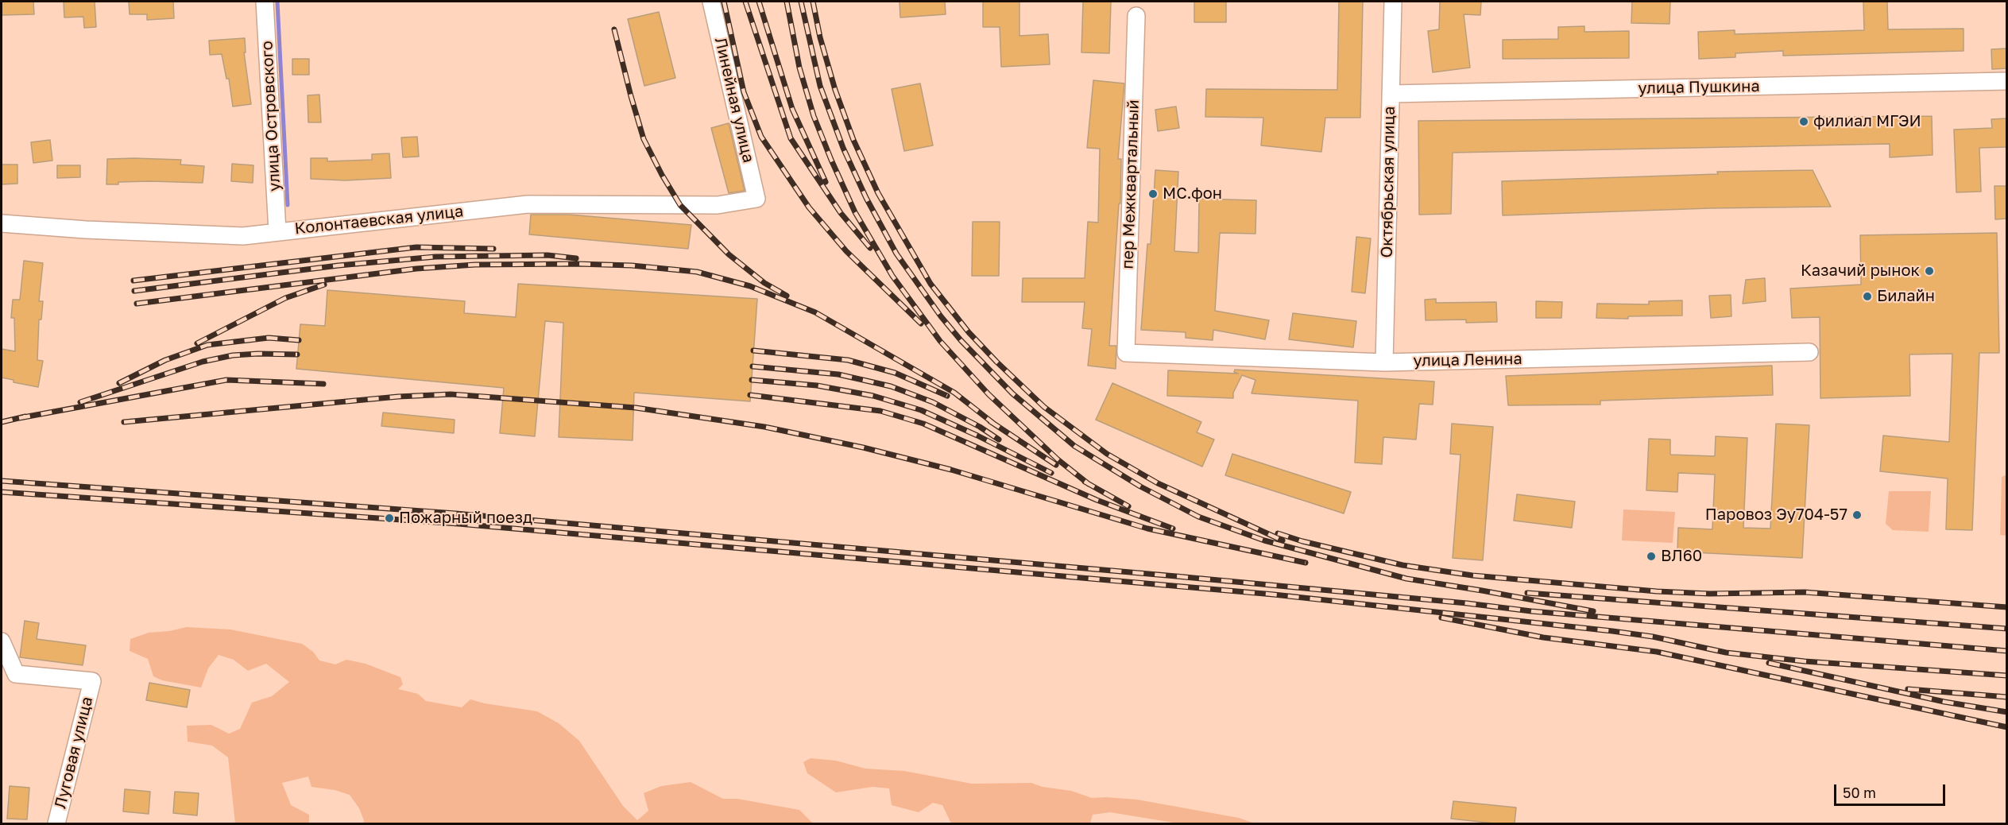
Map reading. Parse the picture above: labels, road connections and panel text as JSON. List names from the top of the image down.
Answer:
{
  "streets": {
    "street": [
      "улица Пушкина",
      "Линейная улица",
      "улица Островского",
      "Октябрьская улица",
      "пер Межквартальный",
      "Колонтаевская улица",
      "улица Ленина",
      "Луговая улица"
    ]
  },
  "crossings": [
    ["улица Пушкина", "Октябрьская улица"],
    ["Линейная улица", "Колонтаевская улица"],
    ["улица Островского", "Колонтаевская улица"],
    ["Октябрьская улица", "улица Ленина"],
    ["пер Межквартальный", "улица Ленина"]
  ],
  "places": [
    "филиал МГЭИ",
    "МС.фон",
    "Казачий рынок",
    "Билайн",
    "Паровоз Эу704-57",
    "Пожарный поезд",
    "ВЛ60"
  ],
  "scale_bar": "50 m"
}
